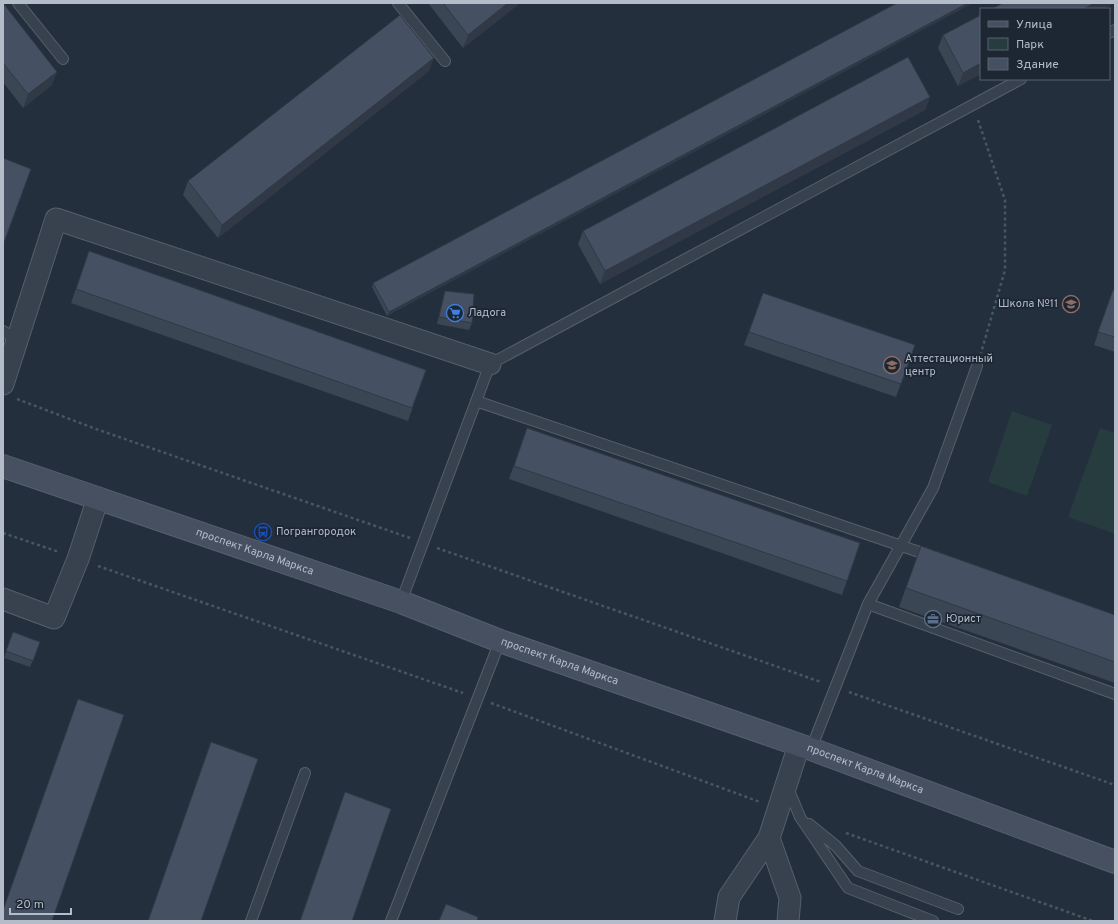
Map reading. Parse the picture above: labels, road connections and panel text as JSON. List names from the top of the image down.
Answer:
{
  "streets": {
    "main road": ["проспект Карла Маркса"]
  },
  "places": {
    "school or university": ["Школа №11", "Аттестационный центр"],
    "supermarket": ["Ладога"],
    "bus stop": ["Погрангородок"],
    "office": ["Юрист"]
  },
  "legend": ["Улица", "Парк", "Здание"],
  "scale_bar": "20 m"
}
